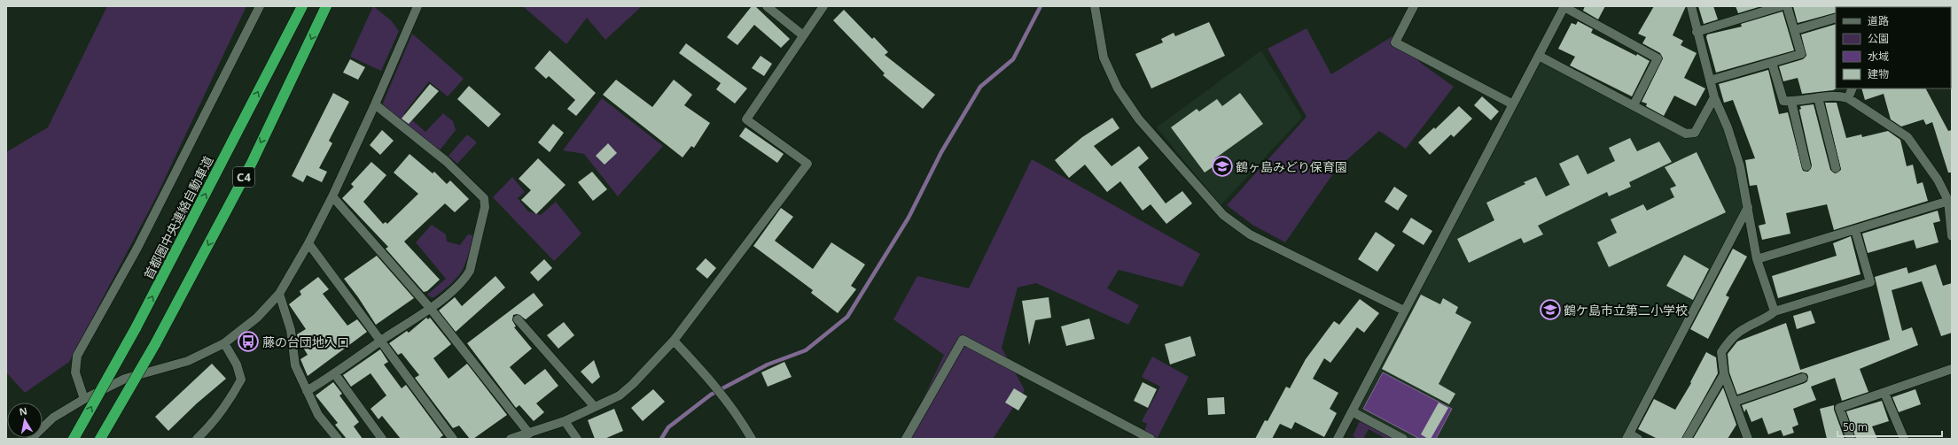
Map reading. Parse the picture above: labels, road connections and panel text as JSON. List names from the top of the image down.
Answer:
{
  "streets": {
    "highway": ["C4", "首都圏中央連絡自動車道"]
  },
  "places": {
    "school or university": ["鶴ヶ島みどり保育園", "鶴ケ島市立第二小学校"],
    "bus stop": ["藤の台団地入口"]
  },
  "legend": [
    "道路",
    "公園",
    "水域",
    "建物"
  ],
  "scale_bar": "50 m",
  "north": "top"
}
